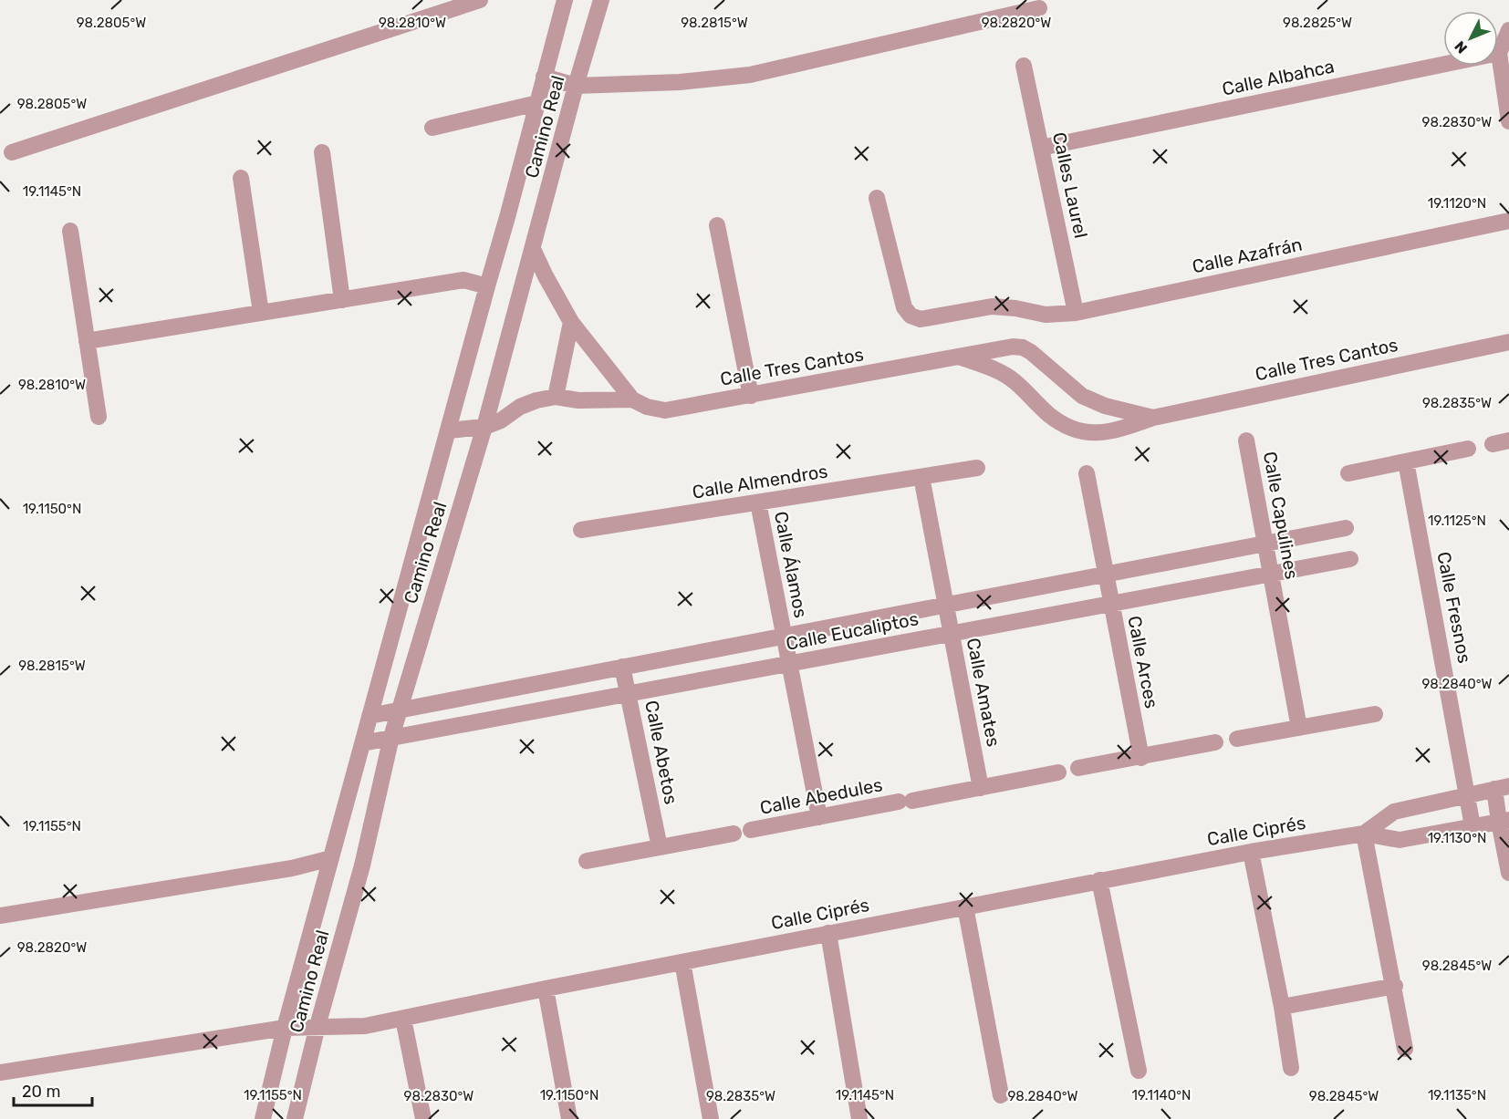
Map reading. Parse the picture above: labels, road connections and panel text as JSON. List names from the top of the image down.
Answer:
{
  "streets": {
    "street": [
      "Calle Albahca",
      "Camino Real",
      "Calles Laurel",
      "Calle Azafrán",
      "Calle Tres Cantos",
      "Calle Almendros",
      "Calle Capulines",
      "Calle Álamos",
      "Calle Fresnos",
      "Calle Eucaliptos",
      "Calle Arces",
      "Calle Amates",
      "Calle Abetos",
      "Calle Abedules",
      "Calle Ciprés"
    ]
  },
  "crossings": [
    ["Calle Albahca", "Calles Laurel"],
    ["Camino Real", "Calle Tres Cantos"],
    ["Camino Real", "Calle Eucaliptos"],
    ["Camino Real", "Calle Ciprés"],
    ["Calles Laurel", "Calle Azafrán"],
    ["Calle Almendros", "Calle Álamos"],
    ["Calle Almendros", "Calle Amates"],
    ["Calle Capulines", "Calle Eucaliptos"],
    ["Calle Álamos", "Calle Eucaliptos"],
    ["Calle Álamos", "Calle Abedules"],
    ["Calle Fresnos", "Calle Ciprés"],
    ["Calle Eucaliptos", "Calle Arces"],
    ["Calle Eucaliptos", "Calle Amates"],
    ["Calle Eucaliptos", "Calle Abetos"],
    ["Calle Amates", "Calle Abedules"]
  ],
  "scale_bar": "20 m",
  "north": "bottom left",
  "coordinates": [
    "98.2805°W",
    "98.2810°W",
    "98.2815°W",
    "98.2820°W",
    "98.2825°W",
    "98.2830°W",
    "19.1145°N",
    "19.1120°N",
    "98.2835°W",
    "19.1150°N",
    "19.1125°N",
    "98.2840°W",
    "19.1155°N",
    "19.1130°N",
    "98.2845°W",
    "19.1140°N",
    "19.1135°N"
  ]
}
